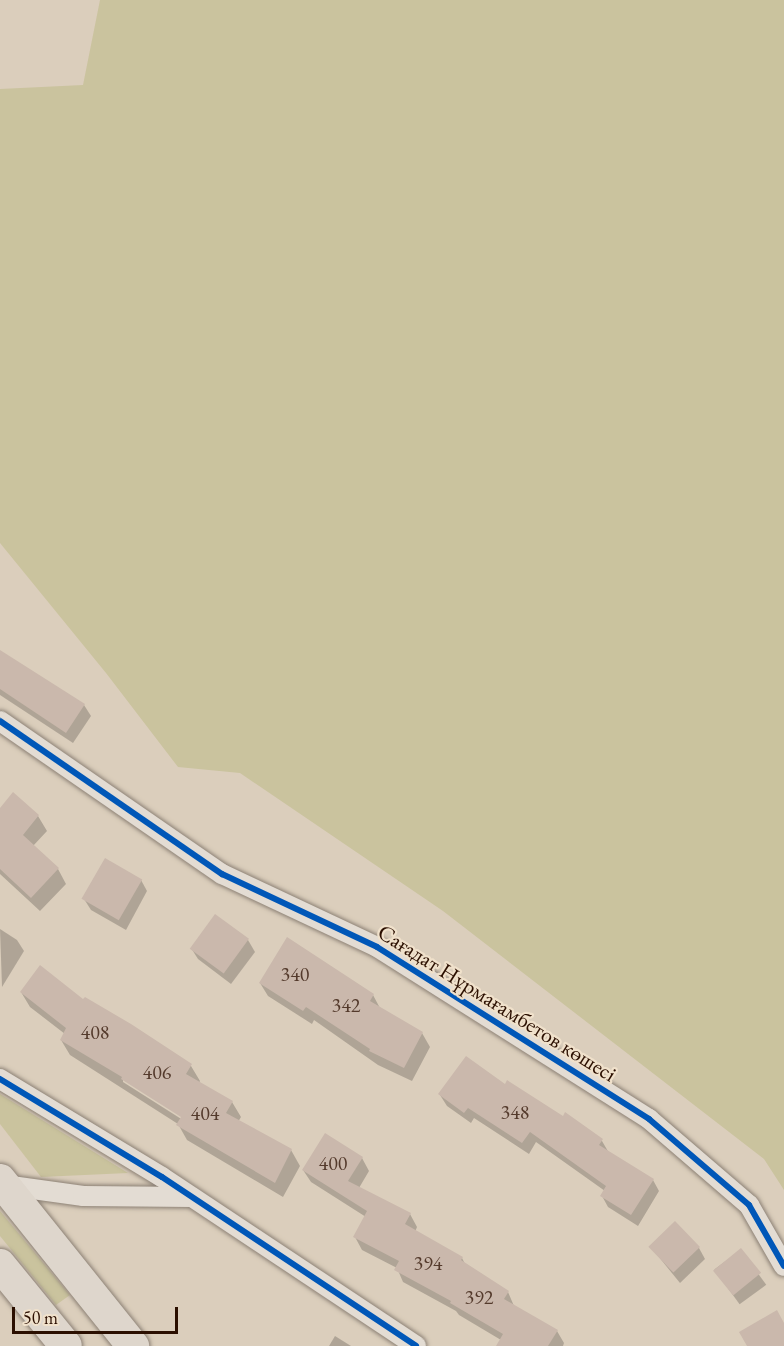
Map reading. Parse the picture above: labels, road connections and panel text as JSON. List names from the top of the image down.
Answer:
{
  "streets": {
    "street": ["Сағадат Нұрмағамбетов көшесі"]
  },
  "house_numbers": [
    "340",
    "342",
    "408",
    "406",
    "348",
    "404",
    "400",
    "394",
    "392"
  ],
  "scale_bar": "50 m"
}
